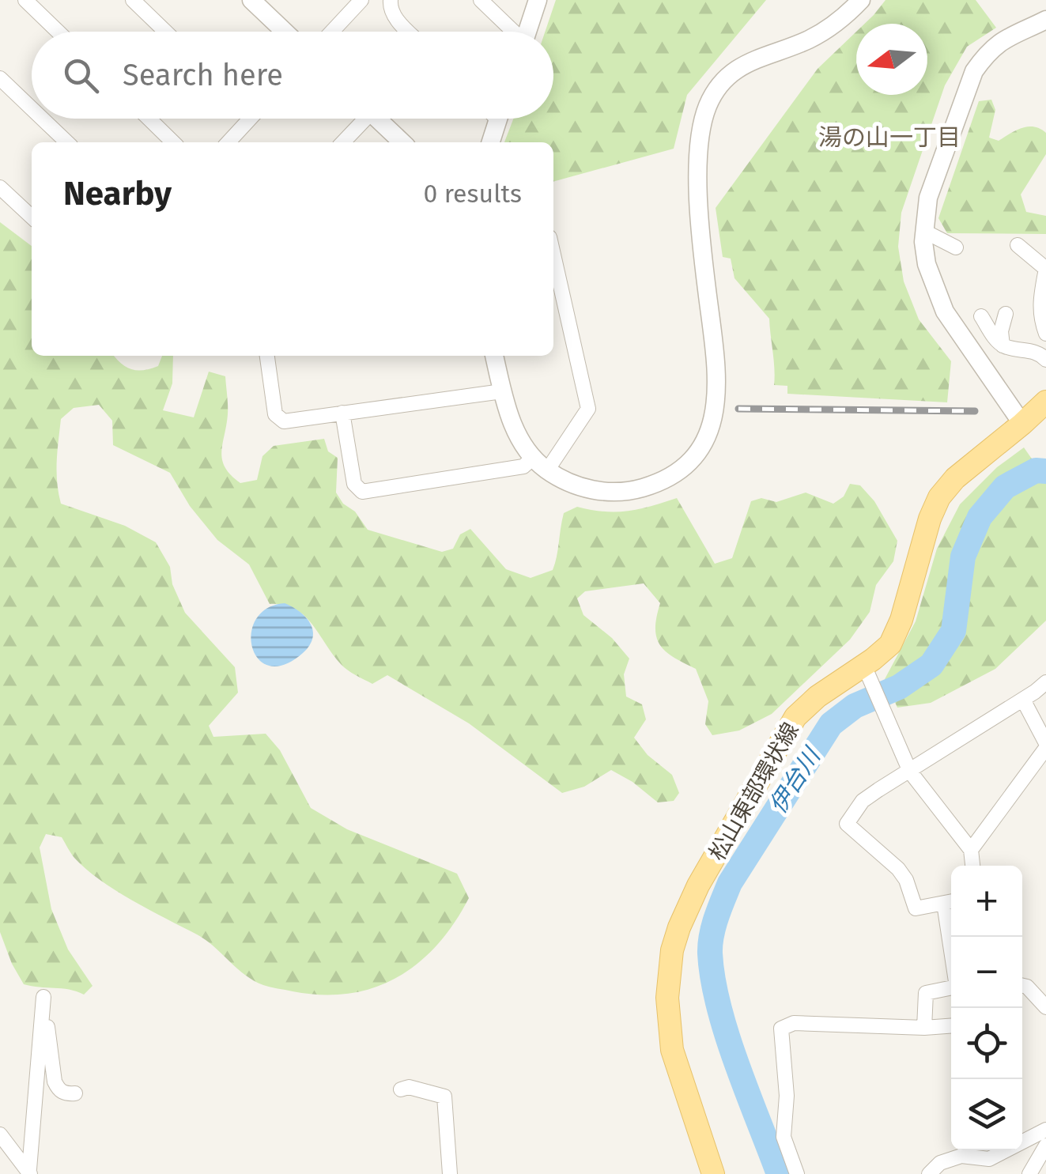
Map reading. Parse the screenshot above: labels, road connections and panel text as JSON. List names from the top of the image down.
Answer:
{
  "streets": {
    "main road": ["松山東部環状線"]
  },
  "districts": ["湯の山一丁目"],
  "water": ["伊台川"],
  "north": "left",
  "page": {
    "search": "Search here",
    "heading": ["Nearby", "0 results"],
    "map_buttons": ["+", "−"]
  }
}
